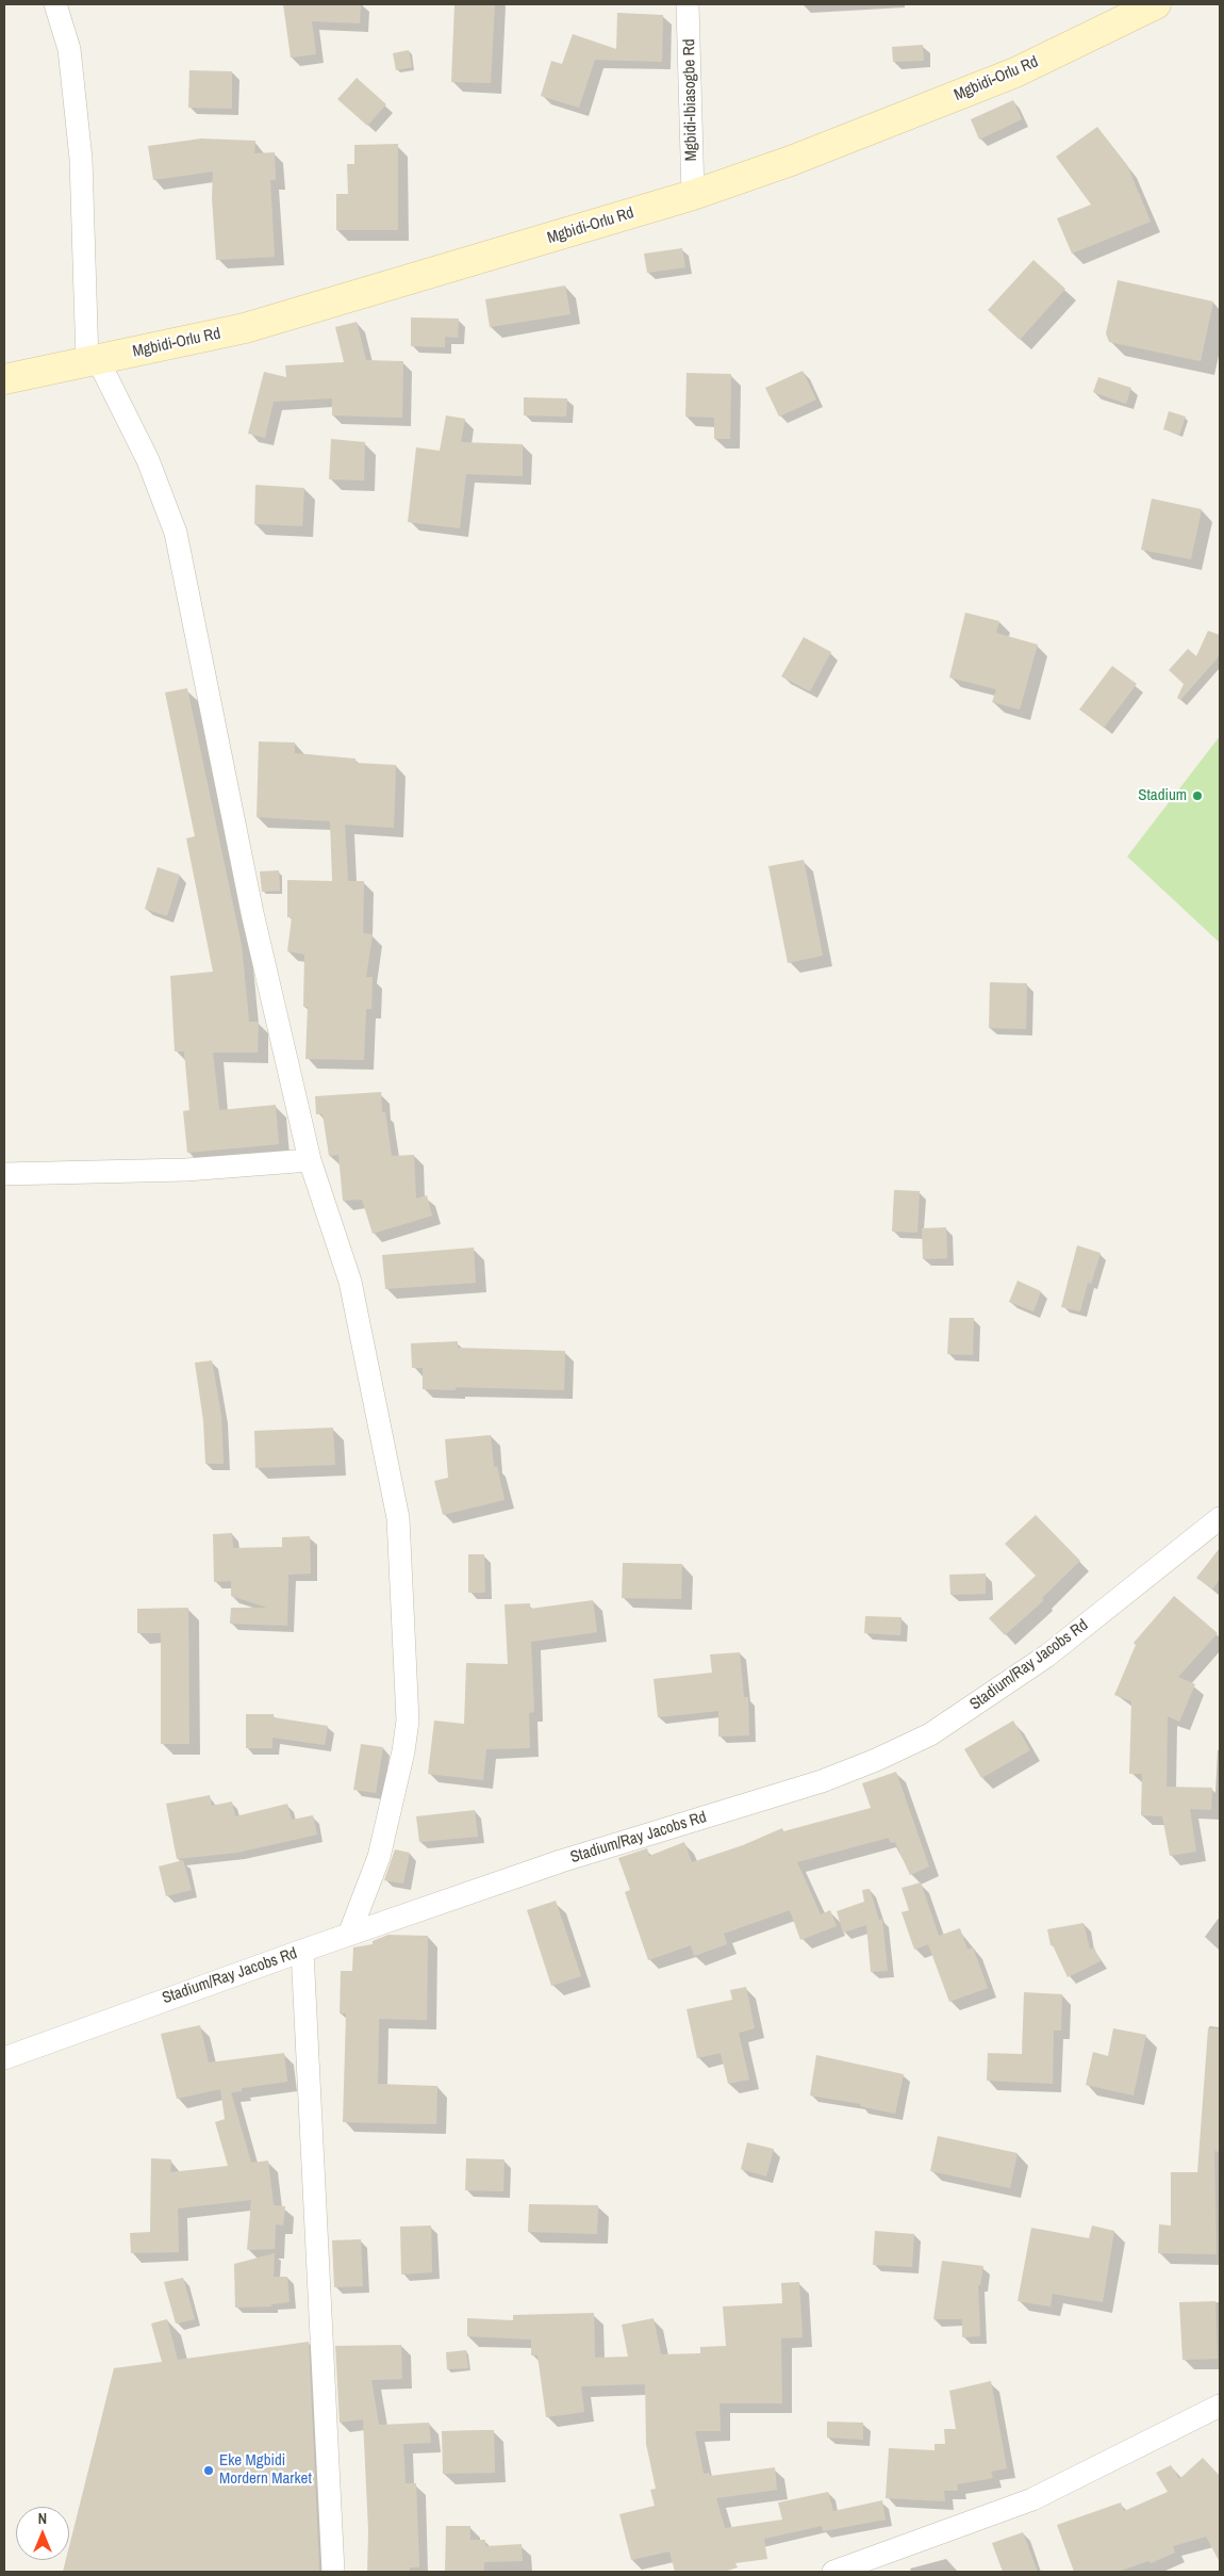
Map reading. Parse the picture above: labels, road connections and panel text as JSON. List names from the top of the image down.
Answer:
{
  "streets": {
    "main road": ["Mgbidi-Orlu Rd"],
    "street": ["Mgbidi-Ibiasogbe Rd", "Stadium/Ray Jacobs Rd"]
  },
  "crossings": [
    ["Mgbidi-Orlu Rd", "Mgbidi-Ibiasogbe Rd"]
  ],
  "places": ["Stadium", "Eke Mgbidi Mordern Market"],
  "north": "top"
}
